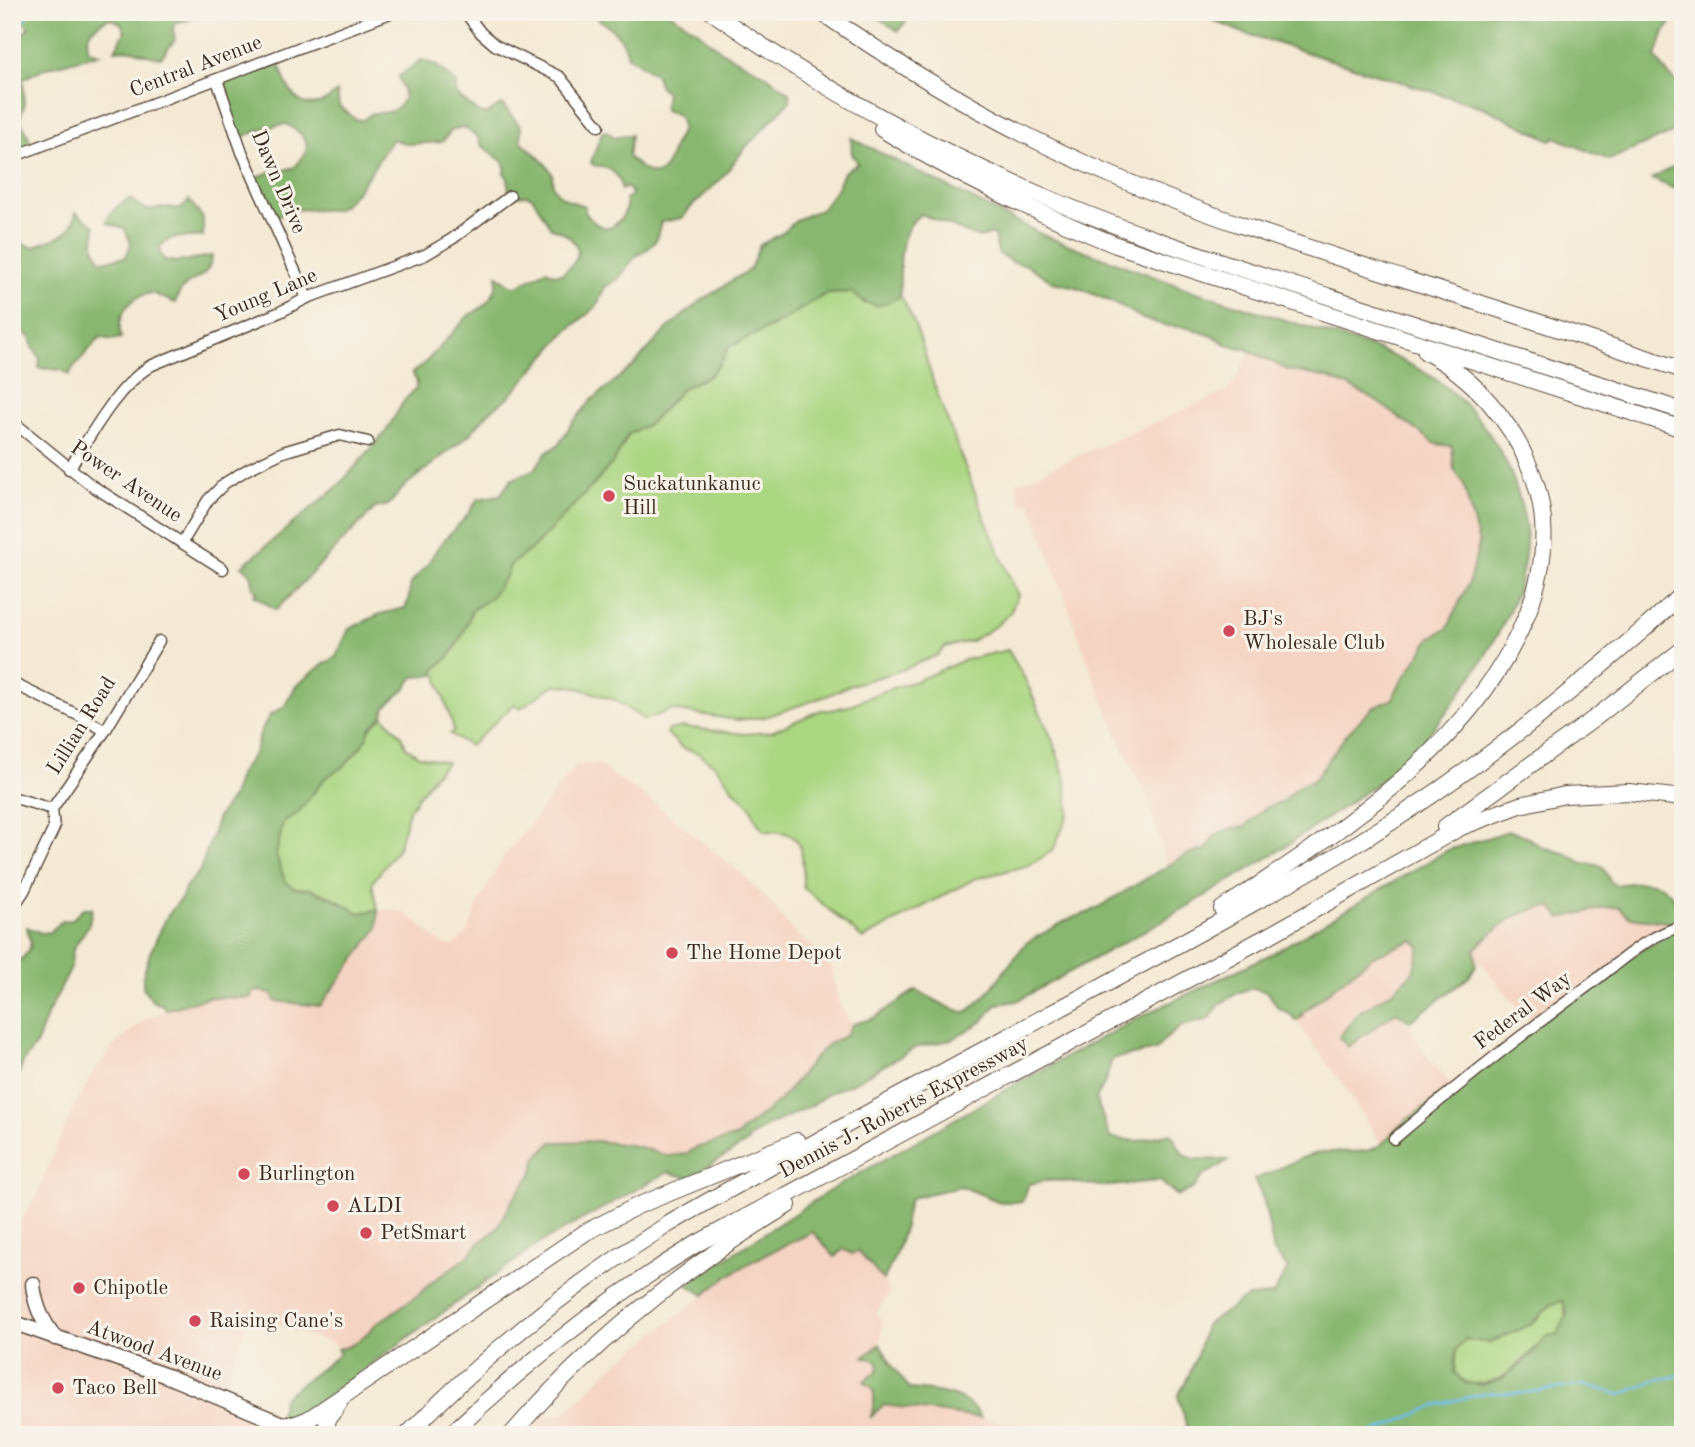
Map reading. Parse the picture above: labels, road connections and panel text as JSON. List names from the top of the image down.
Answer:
{
  "streets": {
    "highway": ["Dennis J. Roberts Expressway"],
    "main road": ["Atwood Avenue"],
    "street": [
      "Central Avenue",
      "Dawn Drive",
      "Young Lane",
      "Power Avenue",
      "Lillian Road",
      "Federal Way"
    ]
  },
  "crossings": [
    ["Central Avenue", "Dawn Drive"],
    ["Dawn Drive", "Young Lane"],
    ["Young Lane", "Power Avenue"]
  ],
  "places": [
    "Suckatunkanuc Hill",
    "BJ's Wholesale Club",
    "The Home Depot",
    "Burlington",
    "ALDI",
    "PetSmart",
    "Chipotle",
    "Raising Cane's",
    "Taco Bell"
  ]
}
